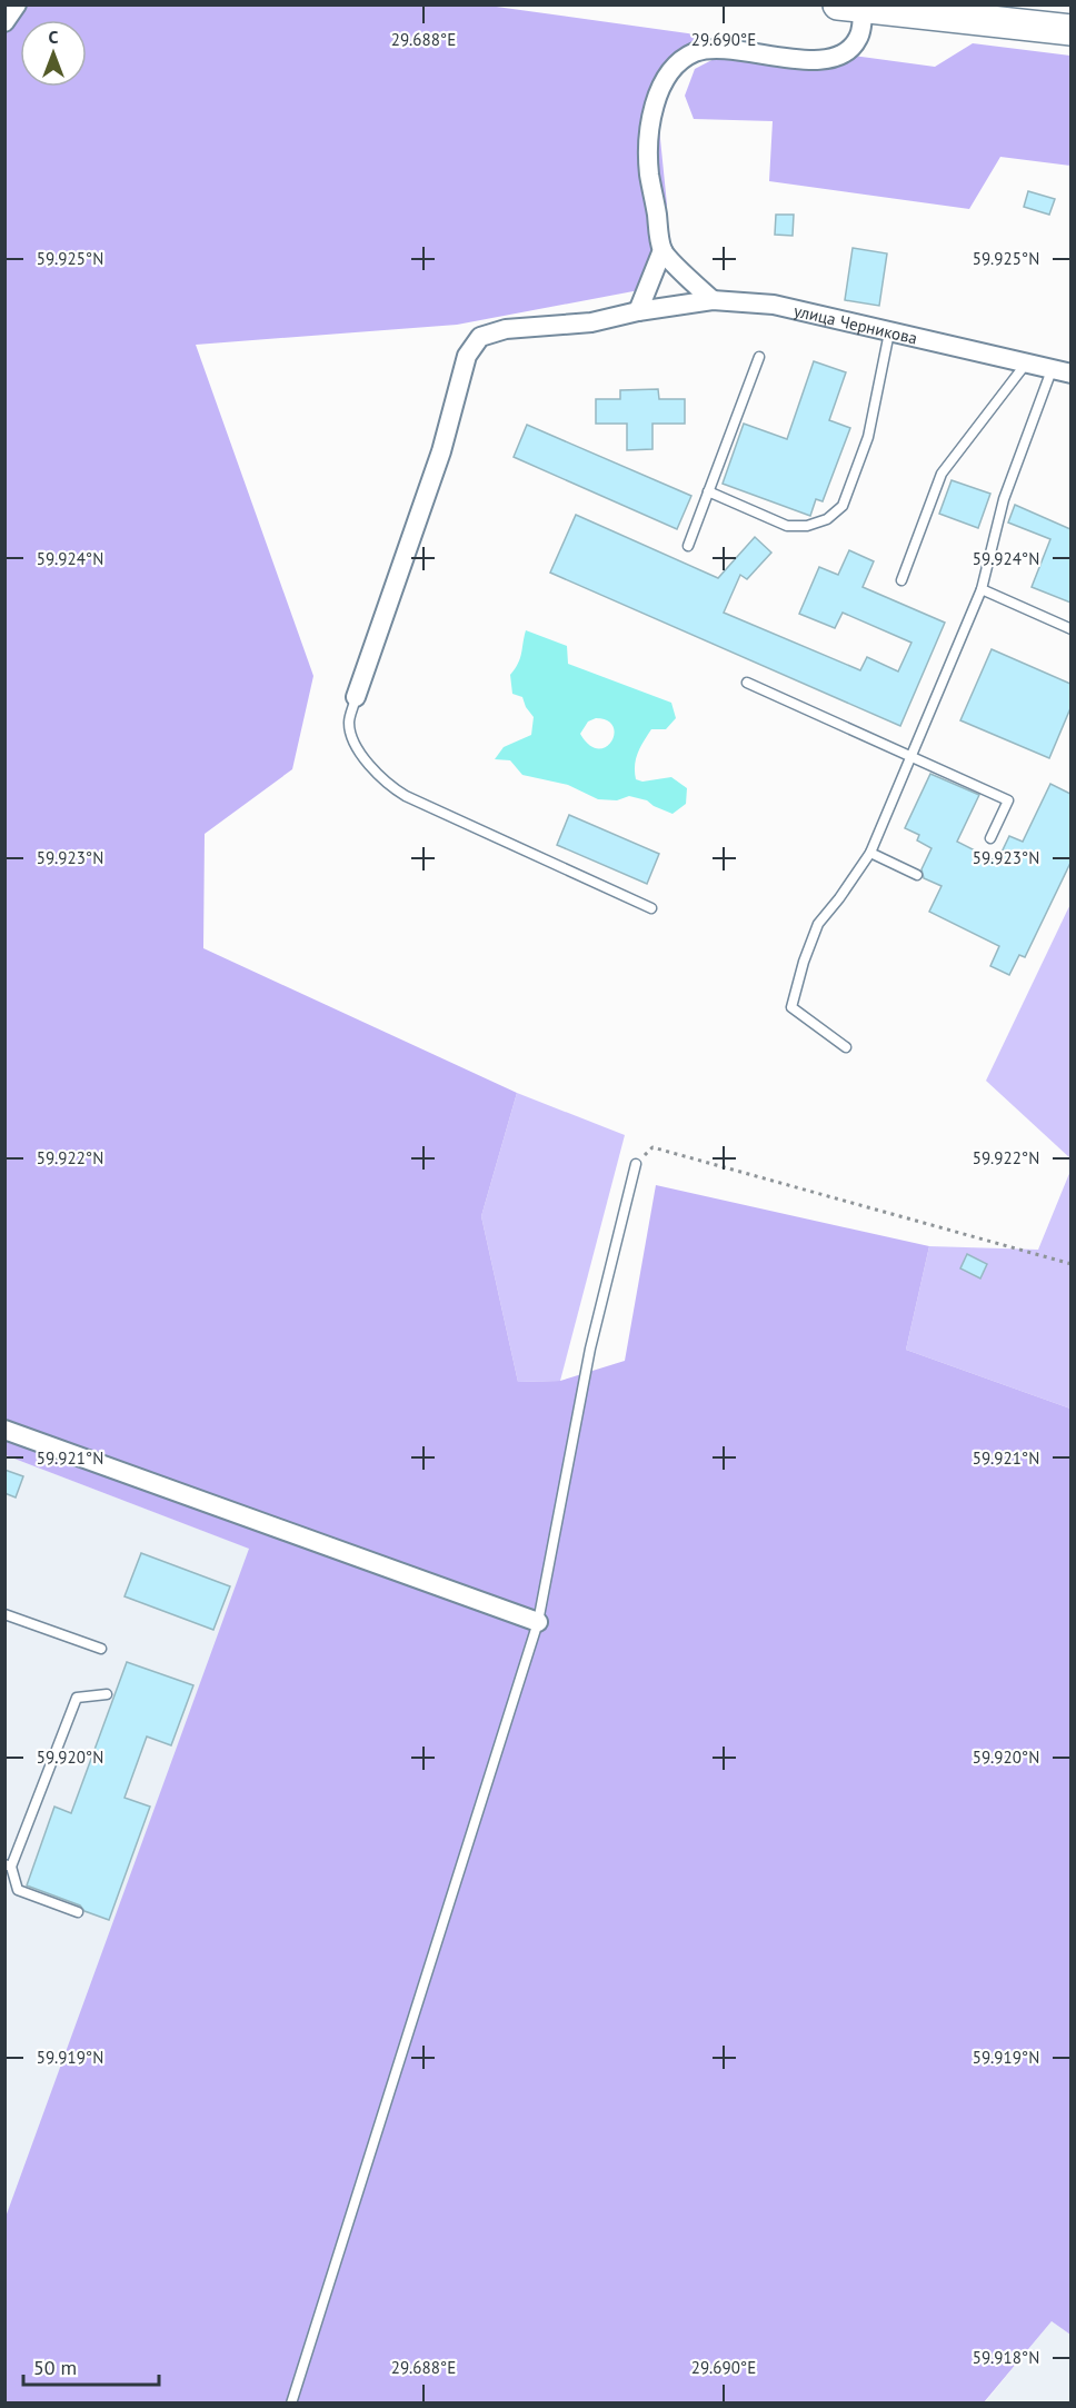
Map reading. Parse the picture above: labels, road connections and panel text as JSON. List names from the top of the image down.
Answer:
{
  "streets": {
    "street": ["улица Черникова"]
  },
  "scale_bar": "50 m",
  "north": "top",
  "coordinates": [
    "29.688°E",
    "29.690°E",
    "59.925°N",
    "59.924°N",
    "59.923°N",
    "59.922°N",
    "59.921°N",
    "59.920°N",
    "59.919°N",
    "59.918°N"
  ]
}
